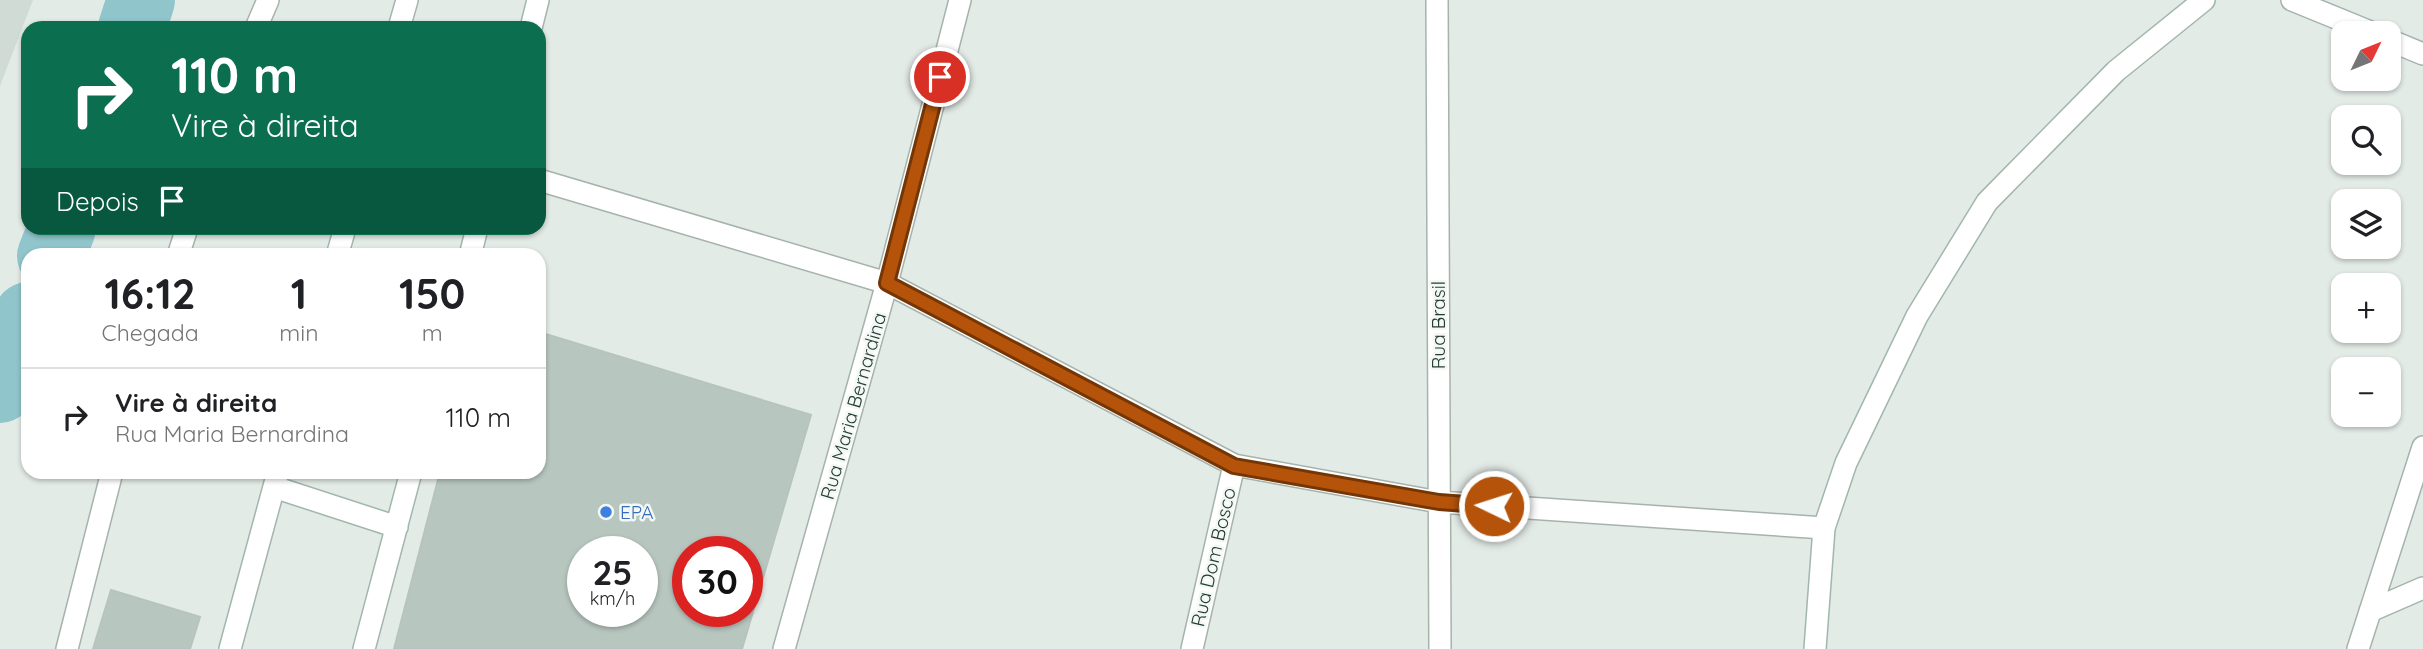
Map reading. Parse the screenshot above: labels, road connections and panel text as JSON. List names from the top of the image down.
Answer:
{
  "streets": {
    "street": ["Rua Brasil", "Rua Maria Bernardina", "Rua Dom Bosco"]
  },
  "places": ["EPA"],
  "north": "top right",
  "page": {
    "map_buttons": ["+", "−"],
    "turn": ["110 m", "Vire à direita"],
    "then": "Depois",
    "eta": [
      "16:12",
      "Chegada",
      "1",
      "min",
      "150",
      "m"
    ],
    "list": [
      {
        "name": "Vire à direita",
        "note": "Rua Maria Bernardina",
        "value": "110 m"
      }
    ],
    "speed": "25 km/h",
    "limit": "30"
  }
}
